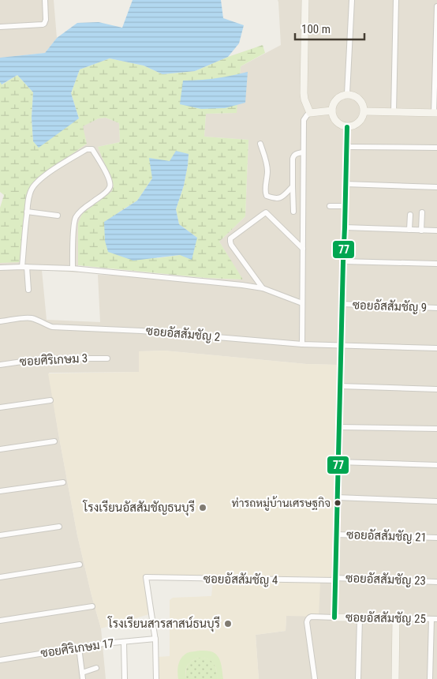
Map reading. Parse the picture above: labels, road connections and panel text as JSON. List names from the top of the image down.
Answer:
{
  "streets": {
    "street": [
      "ซอยอัสสัมชัญ 9",
      "ซอยอัสสัมชัญ 2",
      "ซอยศิริเกษม 3",
      "ซอยอัสสัมชัญ 21",
      "ซอยอัสสัมชัญ 4",
      "ซอยอัสสัมชัญ 23",
      "ซอยอัสสัมชัญ 25",
      "ซอยศิริเกษม 17"
    ]
  },
  "crossings": [
    ["ซอยอัสสัมชัญ 4", "ซอยอัสสัมชัญ 23"],
    ["ซอยอัสสัมชัญ 4", "ซอยศิริเกษม 17"]
  ],
  "places": ["ท่ารถหมู่บ้านเศรษฐกิจ", "โรงเรียนอัสสัมชัญธนบุรี", "โรงเรียนสารสาสน์ธนบุรี"],
  "lines": ["transit line 77"],
  "scale_bar": "100 m"
}
